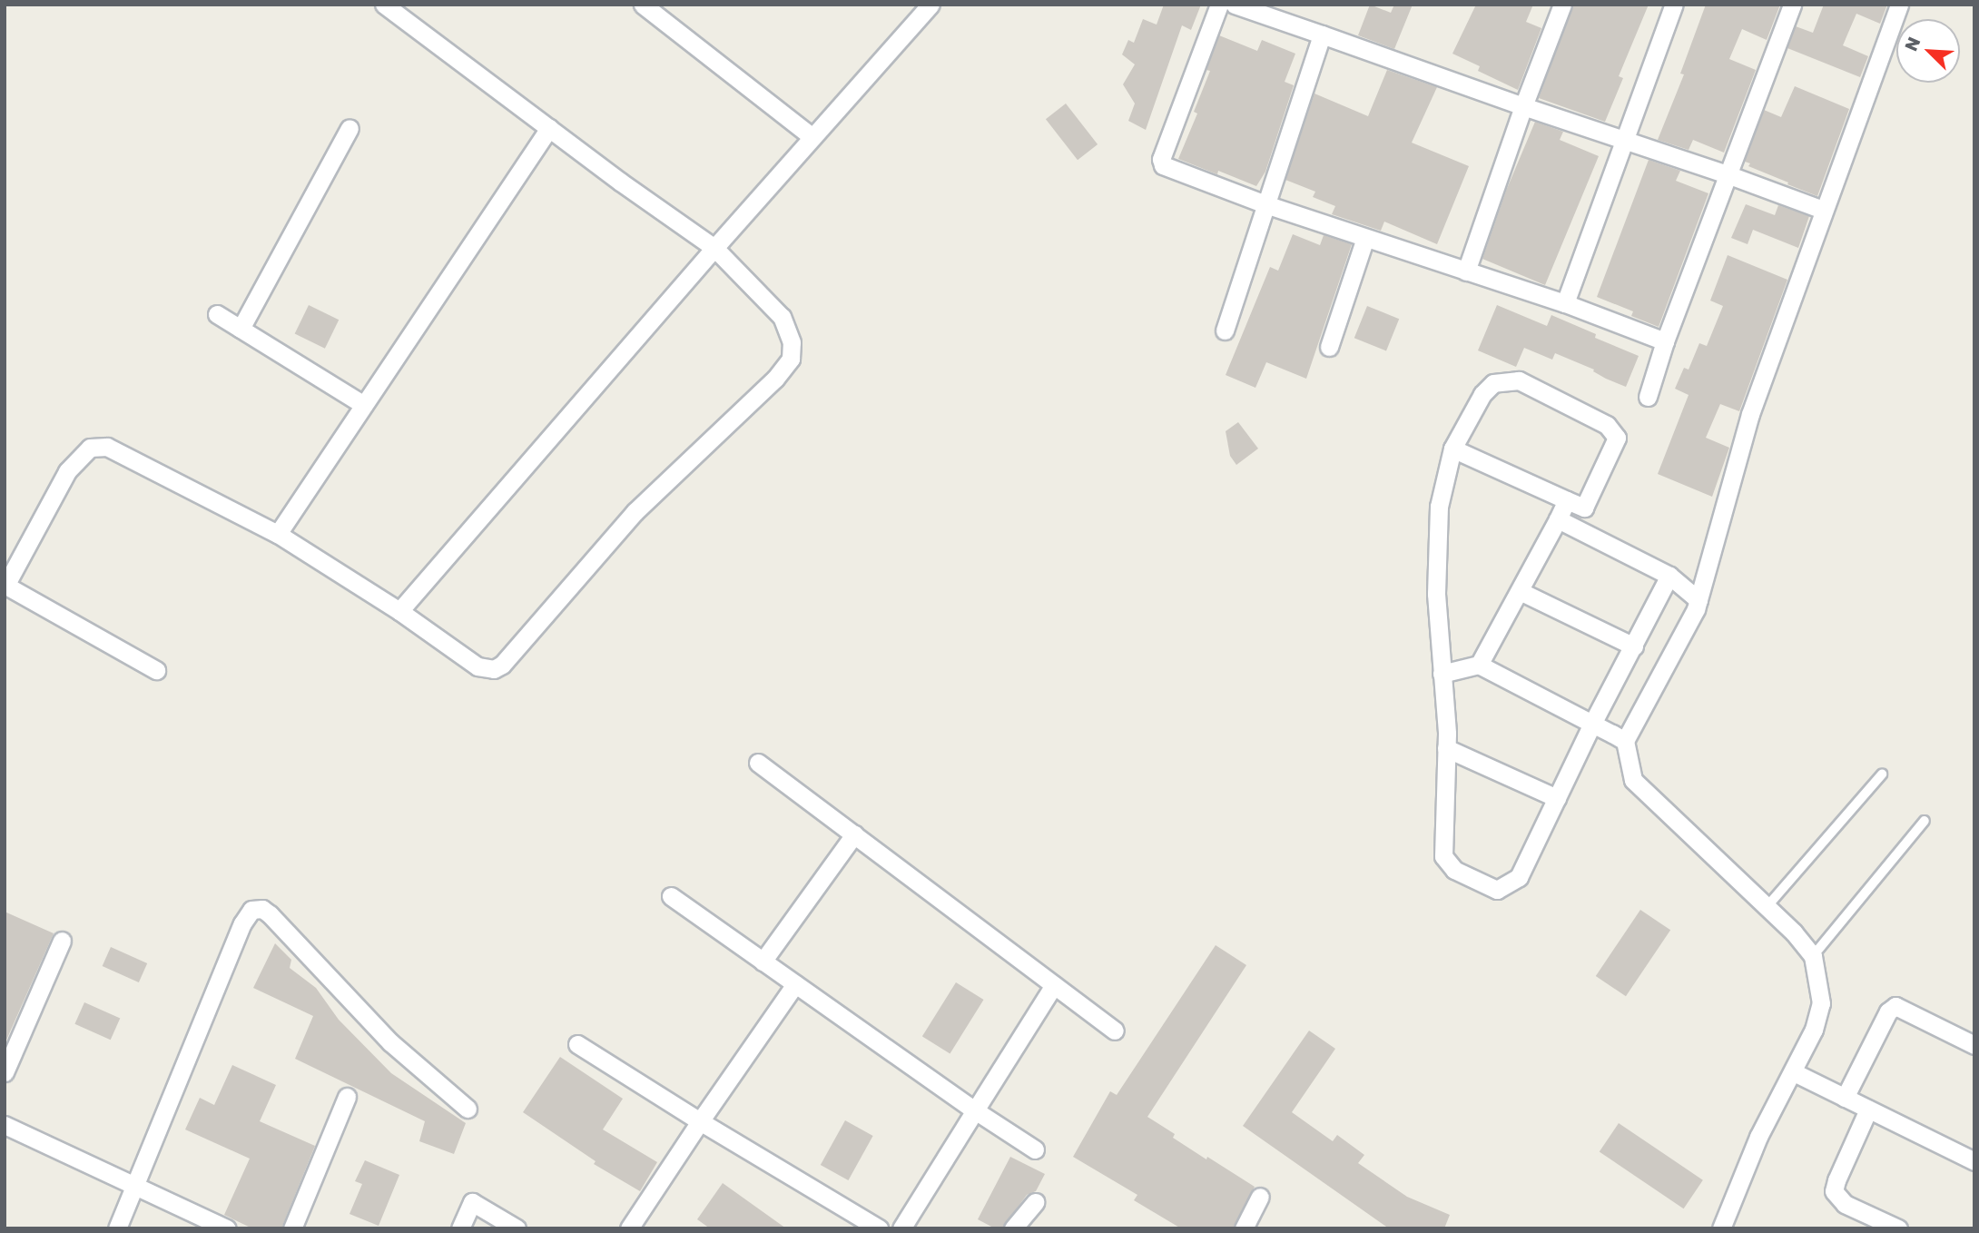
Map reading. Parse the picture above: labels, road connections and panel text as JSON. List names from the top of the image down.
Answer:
{
  "north": "top left"
}
